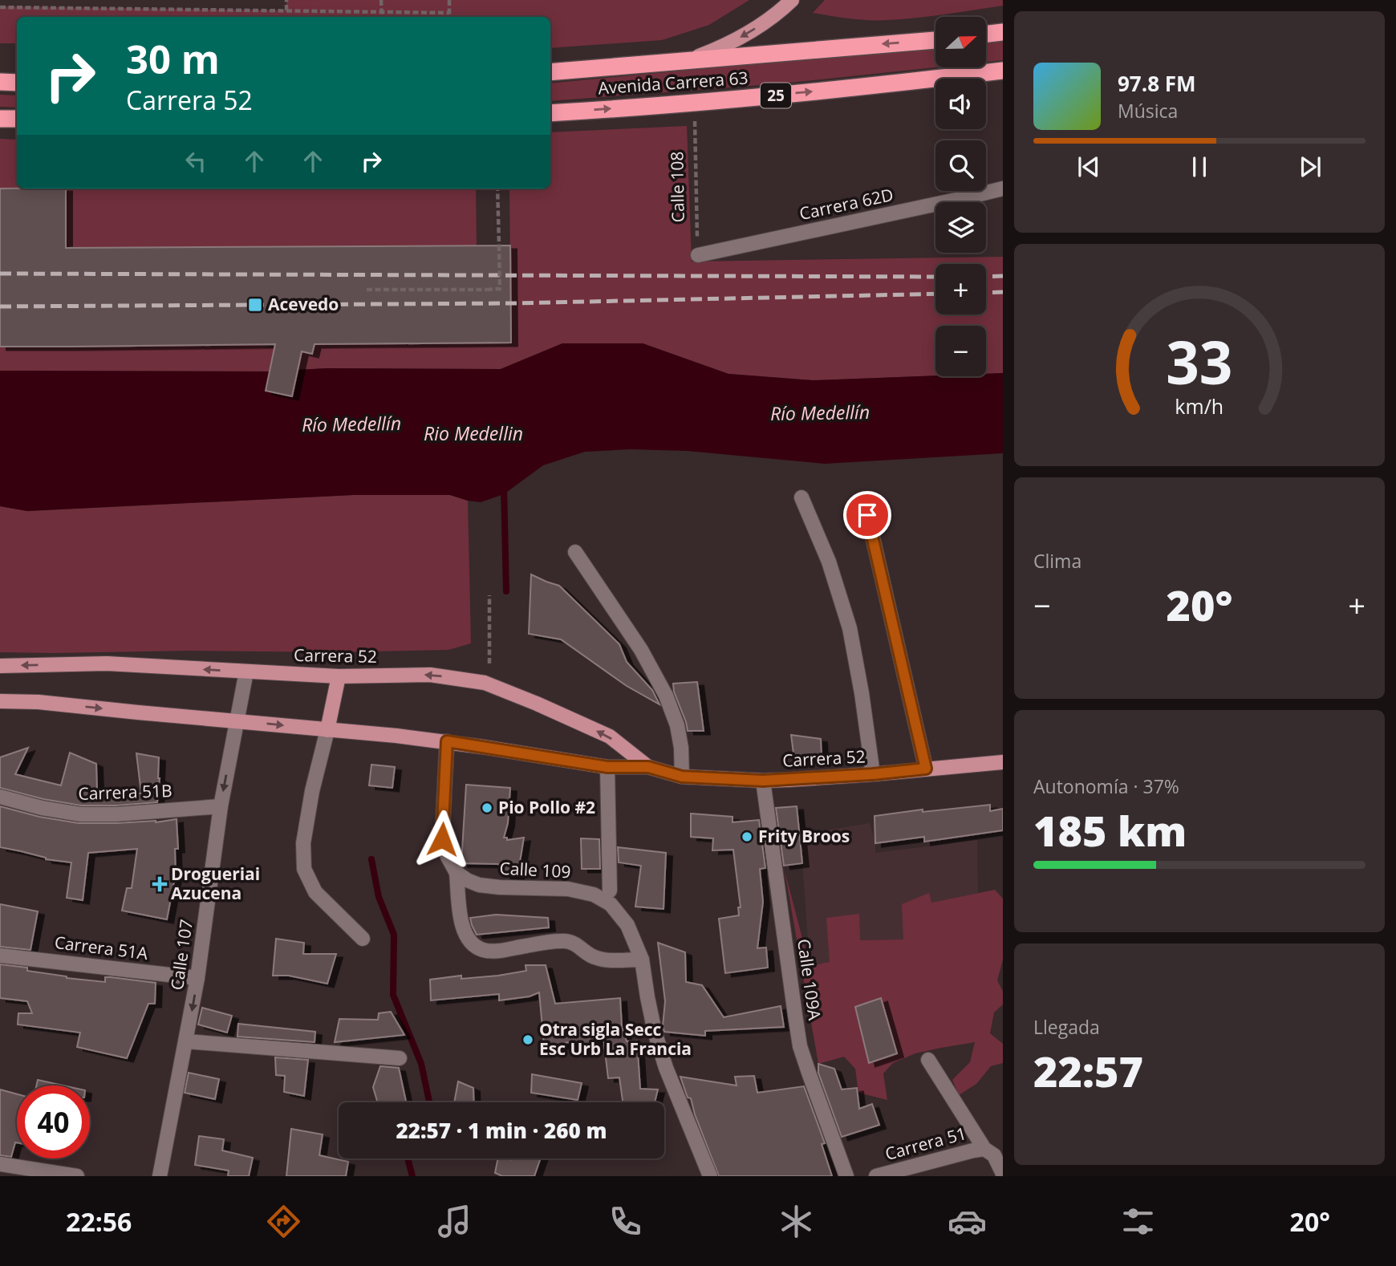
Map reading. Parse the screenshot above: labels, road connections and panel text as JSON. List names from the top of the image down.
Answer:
{
  "streets": {
    "highway": ["Avenida Carrera 63", "25"],
    "main road": ["Carrera 52"],
    "street": [
      "Carrera 62D",
      "Carrera 51B",
      "Calle 109",
      "Carrera 51A",
      "Calle 107",
      "Calle 109A",
      "Carrera 51"
    ],
    "path": ["Calle 108"]
  },
  "crossings": [
    ["Calle 108", "Carrera 62D"],
    ["Carrera 52", "Calle 107"],
    ["Carrera 52", "Calle 109A"],
    ["Carrera 51B", "Calle 107"],
    ["Carrera 51A", "Calle 107"]
  ],
  "water": ["Río Medellín", "Rio Medellin"],
  "places": {
    "transit": ["Acevedo"],
    "other": ["Pio Pollo #2", "Frity Broos", "Otra sigla Secc Esc Urb La Francia"],
    "health": ["Drogueriai Azucena"]
  },
  "north": "right",
  "page": {
    "map_buttons": ["+", "−"],
    "turn": ["30 m", "Carrera 52"],
    "song": ["97.8 FM", "Música"],
    "tile": [
      "Clima",
      ["Autonomía · 37%", "185 km"],
      ["Llegada", "22:57"]
    ],
    "heat": ["−", "20°", "+"],
    "limit": "40",
    "trip": "22:57 · 1 min · 260 m",
    "tabs": ["22:56", "20°"],
    "gauge": ["33", "km/h"]
  }
}
